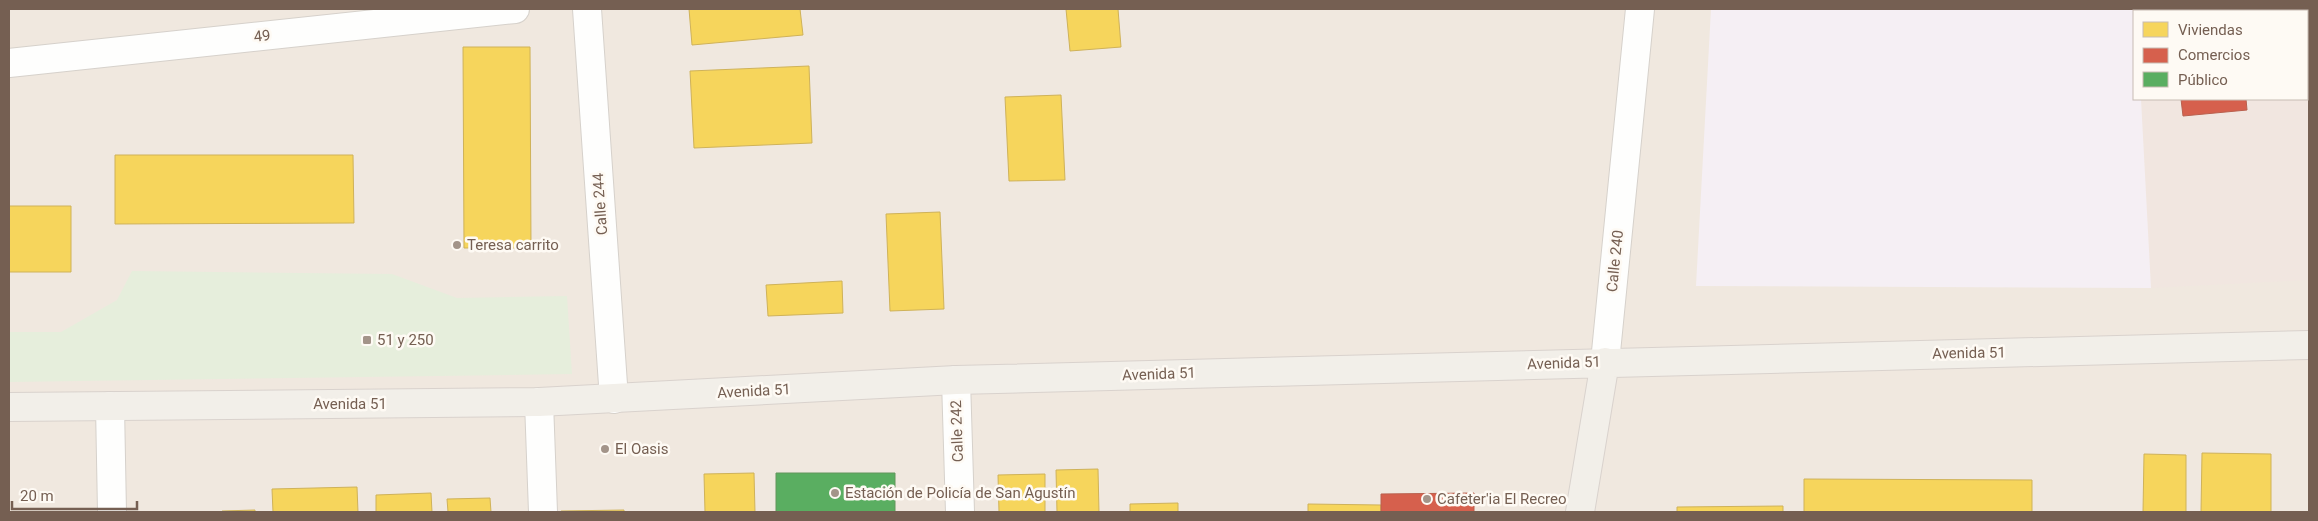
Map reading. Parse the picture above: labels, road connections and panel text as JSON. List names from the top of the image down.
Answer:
{
  "streets": {
    "main road": ["Calle 240", "Avenida 51"],
    "street": ["49", "Calle 244", "Calle 242"]
  },
  "crossings": [
    ["Calle 244", "Avenida 51"],
    ["Calle 240", "Avenida 51"],
    ["Avenida 51", "Calle 242"]
  ],
  "places": {
    "other": [
      "Teresa carrito",
      "El Oasis",
      "Estación de Policía de San Agustín",
      "Cafeter'ia El Recreo"
    ],
    "transit": ["51 y 250"]
  },
  "legend": ["Viviendas", "Comercios", "Público"],
  "scale_bar": "20 m"
}
